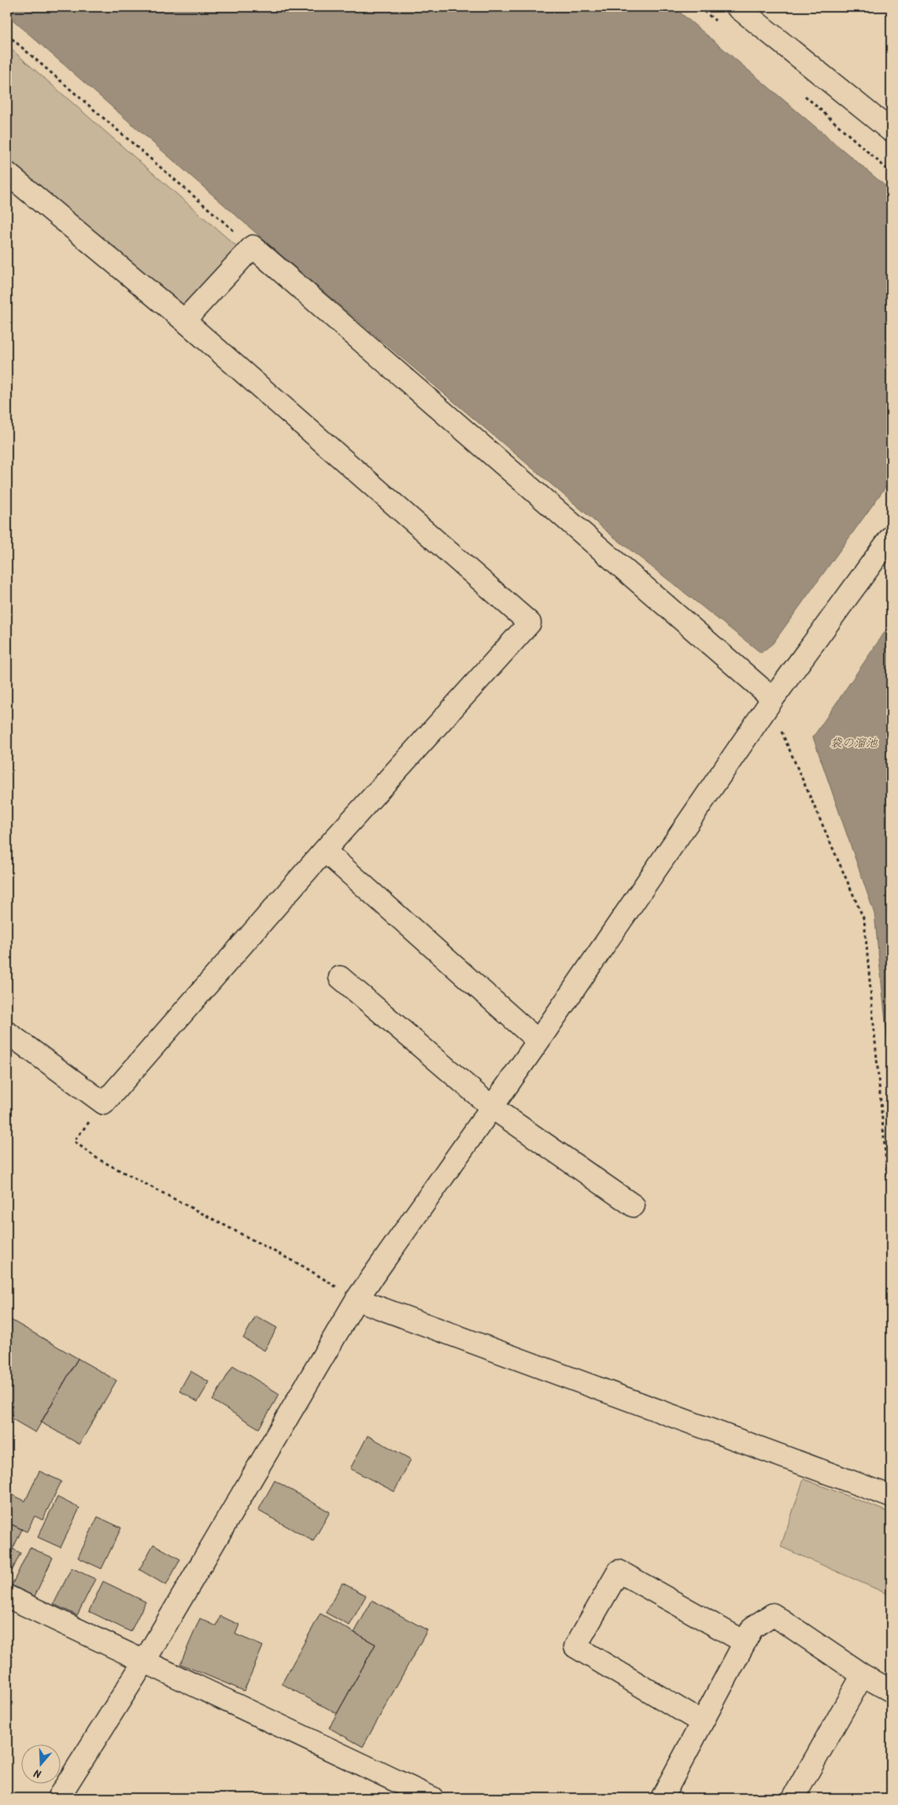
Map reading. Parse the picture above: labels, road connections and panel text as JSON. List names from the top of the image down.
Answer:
{
  "water": ["袋の溜池"],
  "north": "bottom"
}
